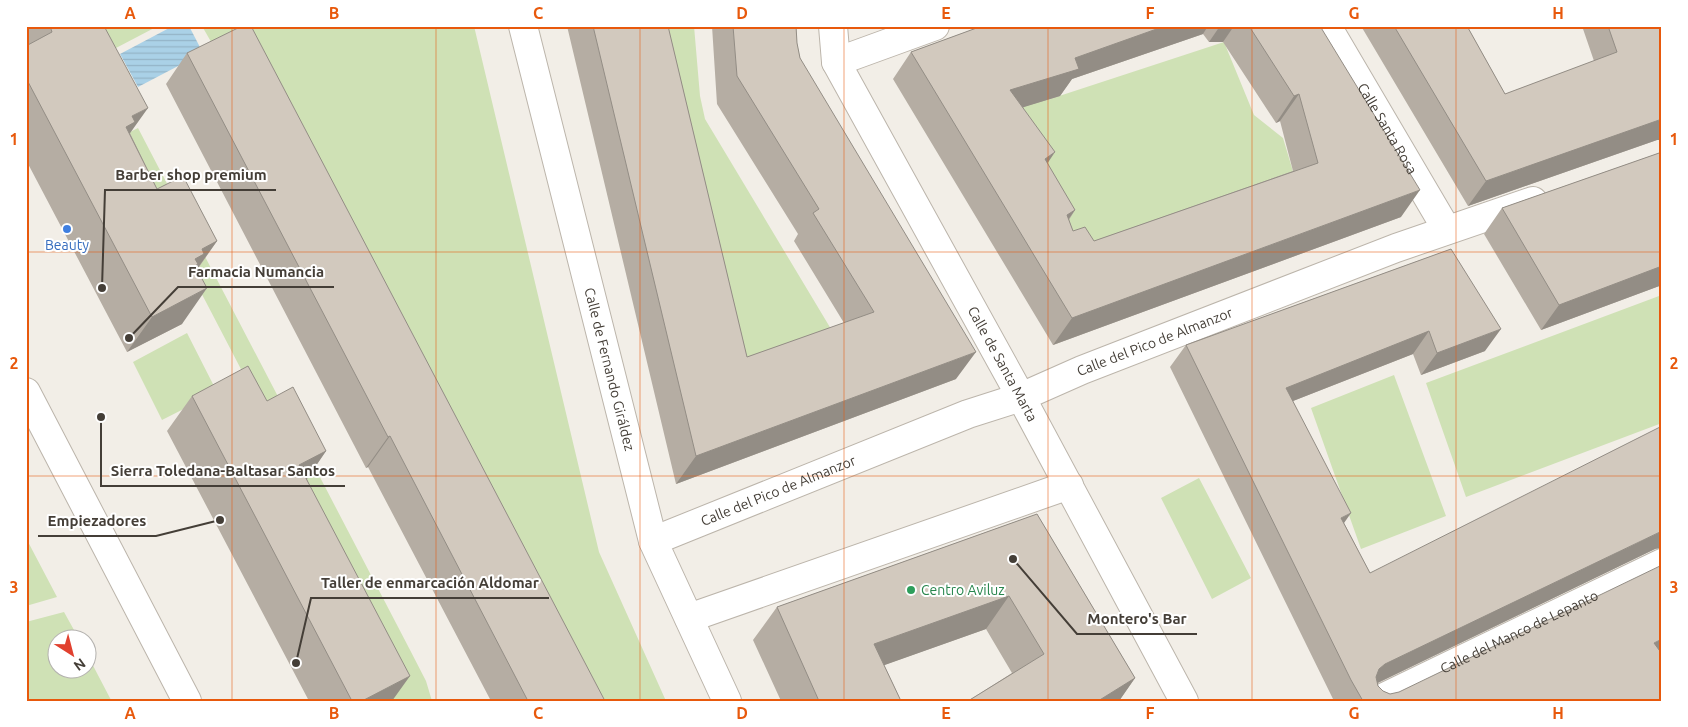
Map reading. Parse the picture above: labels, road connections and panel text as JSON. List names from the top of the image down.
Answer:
{
  "streets": {
    "street": [
      "Calle Santa Rosa",
      "Calle del Pico de Almanzor",
      "Calle de Santa Marta",
      "Calle de Fernando Giráldez",
      "Calle del Manco de Lepanto"
    ]
  },
  "crossings": [
    ["Calle Santa Rosa", "Calle del Pico de Almanzor"],
    ["Calle del Pico de Almanzor", "Calle de Santa Marta"],
    ["Calle del Pico de Almanzor", "Calle de Fernando Giráldez"]
  ],
  "places": [
    "Beauty",
    "Barber shop premium",
    "Farmacia Numancia",
    "Sierra Toledana-Baltasar Santos",
    "Empiezadores",
    "Montero's Bar",
    "Centro Aviluz",
    "Taller de enmarcación Aldomar"
  ],
  "north": "bottom right",
  "grid": {
    "columns": [
      "A",
      "B",
      "C",
      "D",
      "E",
      "F",
      "G",
      "H"
    ],
    "rows": ["1", "2", "3"]
  }
}
